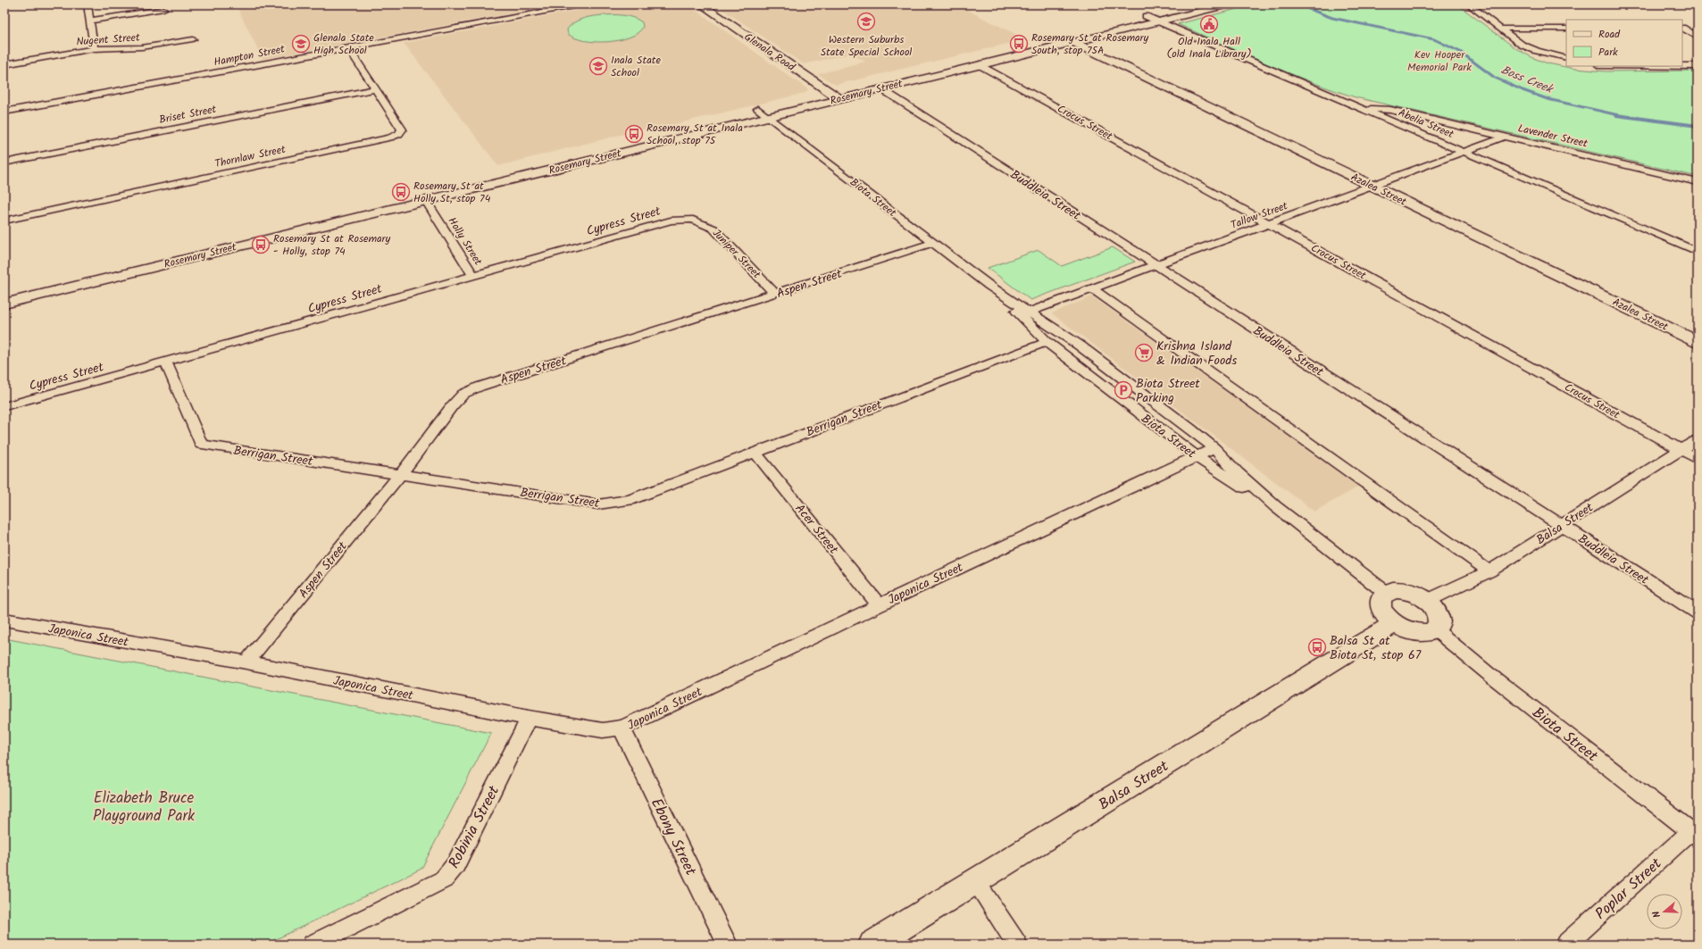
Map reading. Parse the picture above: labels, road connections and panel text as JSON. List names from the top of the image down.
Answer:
{
  "streets": {
    "main road": [
      "Glenala Road",
      "Rosemary Street",
      "Azalea Street",
      "Balsa Street"
    ],
    "street": [
      "Nugent Street",
      "Hampton Street",
      "Briset Street",
      "Crocus Street",
      "Abelia Street",
      "Lavender Street",
      "Thornlaw Street",
      "Buddleia Street",
      "Biota Street",
      "Tallow Street",
      "Cypress Street",
      "Holly Street",
      "Juniper Street",
      "Aspen Street",
      "Berrigan Street",
      "Acer Street",
      "Japonica Street",
      "Robinia Street",
      "Ebony Street",
      "Poplar Street"
    ]
  },
  "crossings": [
    ["Glenala Road", "Rosemary Street"],
    ["Hampton Street", "Thornlaw Street"],
    ["Rosemary Street", "Crocus Street"],
    ["Rosemary Street", "Abelia Street"],
    ["Rosemary Street", "Azalea Street"],
    ["Rosemary Street", "Buddleia Street"],
    ["Rosemary Street", "Biota Street"],
    ["Rosemary Street", "Holly Street"],
    ["Briset Street", "Thornlaw Street"],
    ["Crocus Street", "Tallow Street"],
    ["Crocus Street", "Balsa Street"],
    ["Abelia Street", "Lavender Street"],
    ["Abelia Street", "Tallow Street"],
    ["Lavender Street", "Tallow Street"],
    ["Azalea Street", "Tallow Street"],
    ["Buddleia Street", "Tallow Street"],
    ["Buddleia Street", "Balsa Street"],
    ["Biota Street", "Tallow Street"],
    ["Biota Street", "Aspen Street"],
    ["Biota Street", "Berrigan Street"],
    ["Biota Street", "Balsa Street"],
    ["Biota Street", "Japonica Street"],
    ["Biota Street", "Poplar Street"],
    ["Cypress Street", "Holly Street"],
    ["Cypress Street", "Juniper Street"],
    ["Cypress Street", "Berrigan Street"],
    ["Juniper Street", "Aspen Street"],
    ["Aspen Street", "Berrigan Street"],
    ["Aspen Street", "Japonica Street"],
    ["Berrigan Street", "Acer Street"],
    ["Acer Street", "Japonica Street"],
    ["Japonica Street", "Robinia Street"],
    ["Japonica Street", "Ebony Street"]
  ],
  "water": ["Boss Creek"],
  "parks": ["Kev Hooper Memorial Park", "Elizabeth Bruce Playground Park"],
  "places": {
    "school or university": ["Western Suburbs State Special School", "Glenala State High School", "Inala State School"],
    "public building": ["Old Inala Hall (old Inala Library)"],
    "bus stop": [
      "Rosemary St at Rosemary South, stop 75A",
      "Rosemary St at Inala School, stop 75",
      "Rosemary St at Holly St, stop 74",
      "Rosemary St at Rosemary - Holly, stop 74",
      "Balsa St at Biota St, stop 67"
    ],
    "supermarket": ["Krishna Island & Indian Foods"],
    "parking": ["Biota Street Parking"]
  },
  "legend": ["Road", "Park"],
  "north": "left"
}
